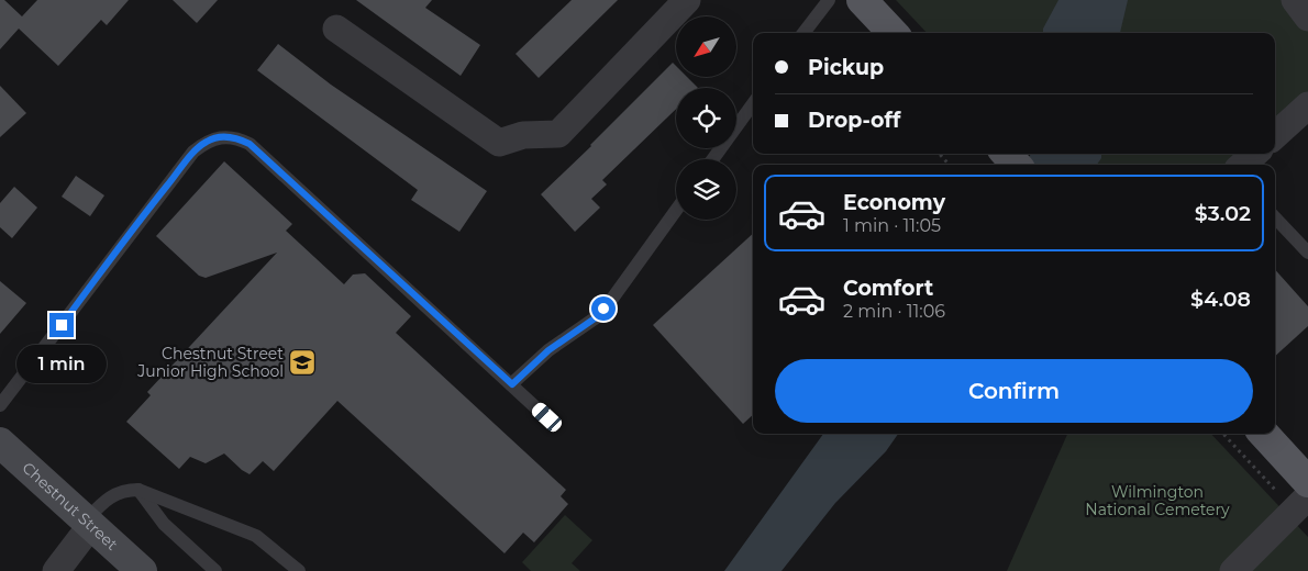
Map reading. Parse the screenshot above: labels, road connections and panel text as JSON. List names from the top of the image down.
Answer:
{
  "streets": {
    "street": ["Chestnut Street"]
  },
  "parks": ["Wilmington National Cemetery"],
  "places": {
    "school or university": ["Chestnut Street Junior High School"]
  },
  "north": "bottom left",
  "page": {
    "banner": ["Pickup", "Drop-off"],
    "list": [
      {
        "name": "Economy",
        "note": "1 min · 11:05",
        "value": "$3.02"
      },
      {
        "name": "Comfort",
        "note": "2 min · 11:06",
        "value": "$4.08"
      }
    ],
    "bubble": "1 min",
    "buttons": "Confirm"
  }
}
